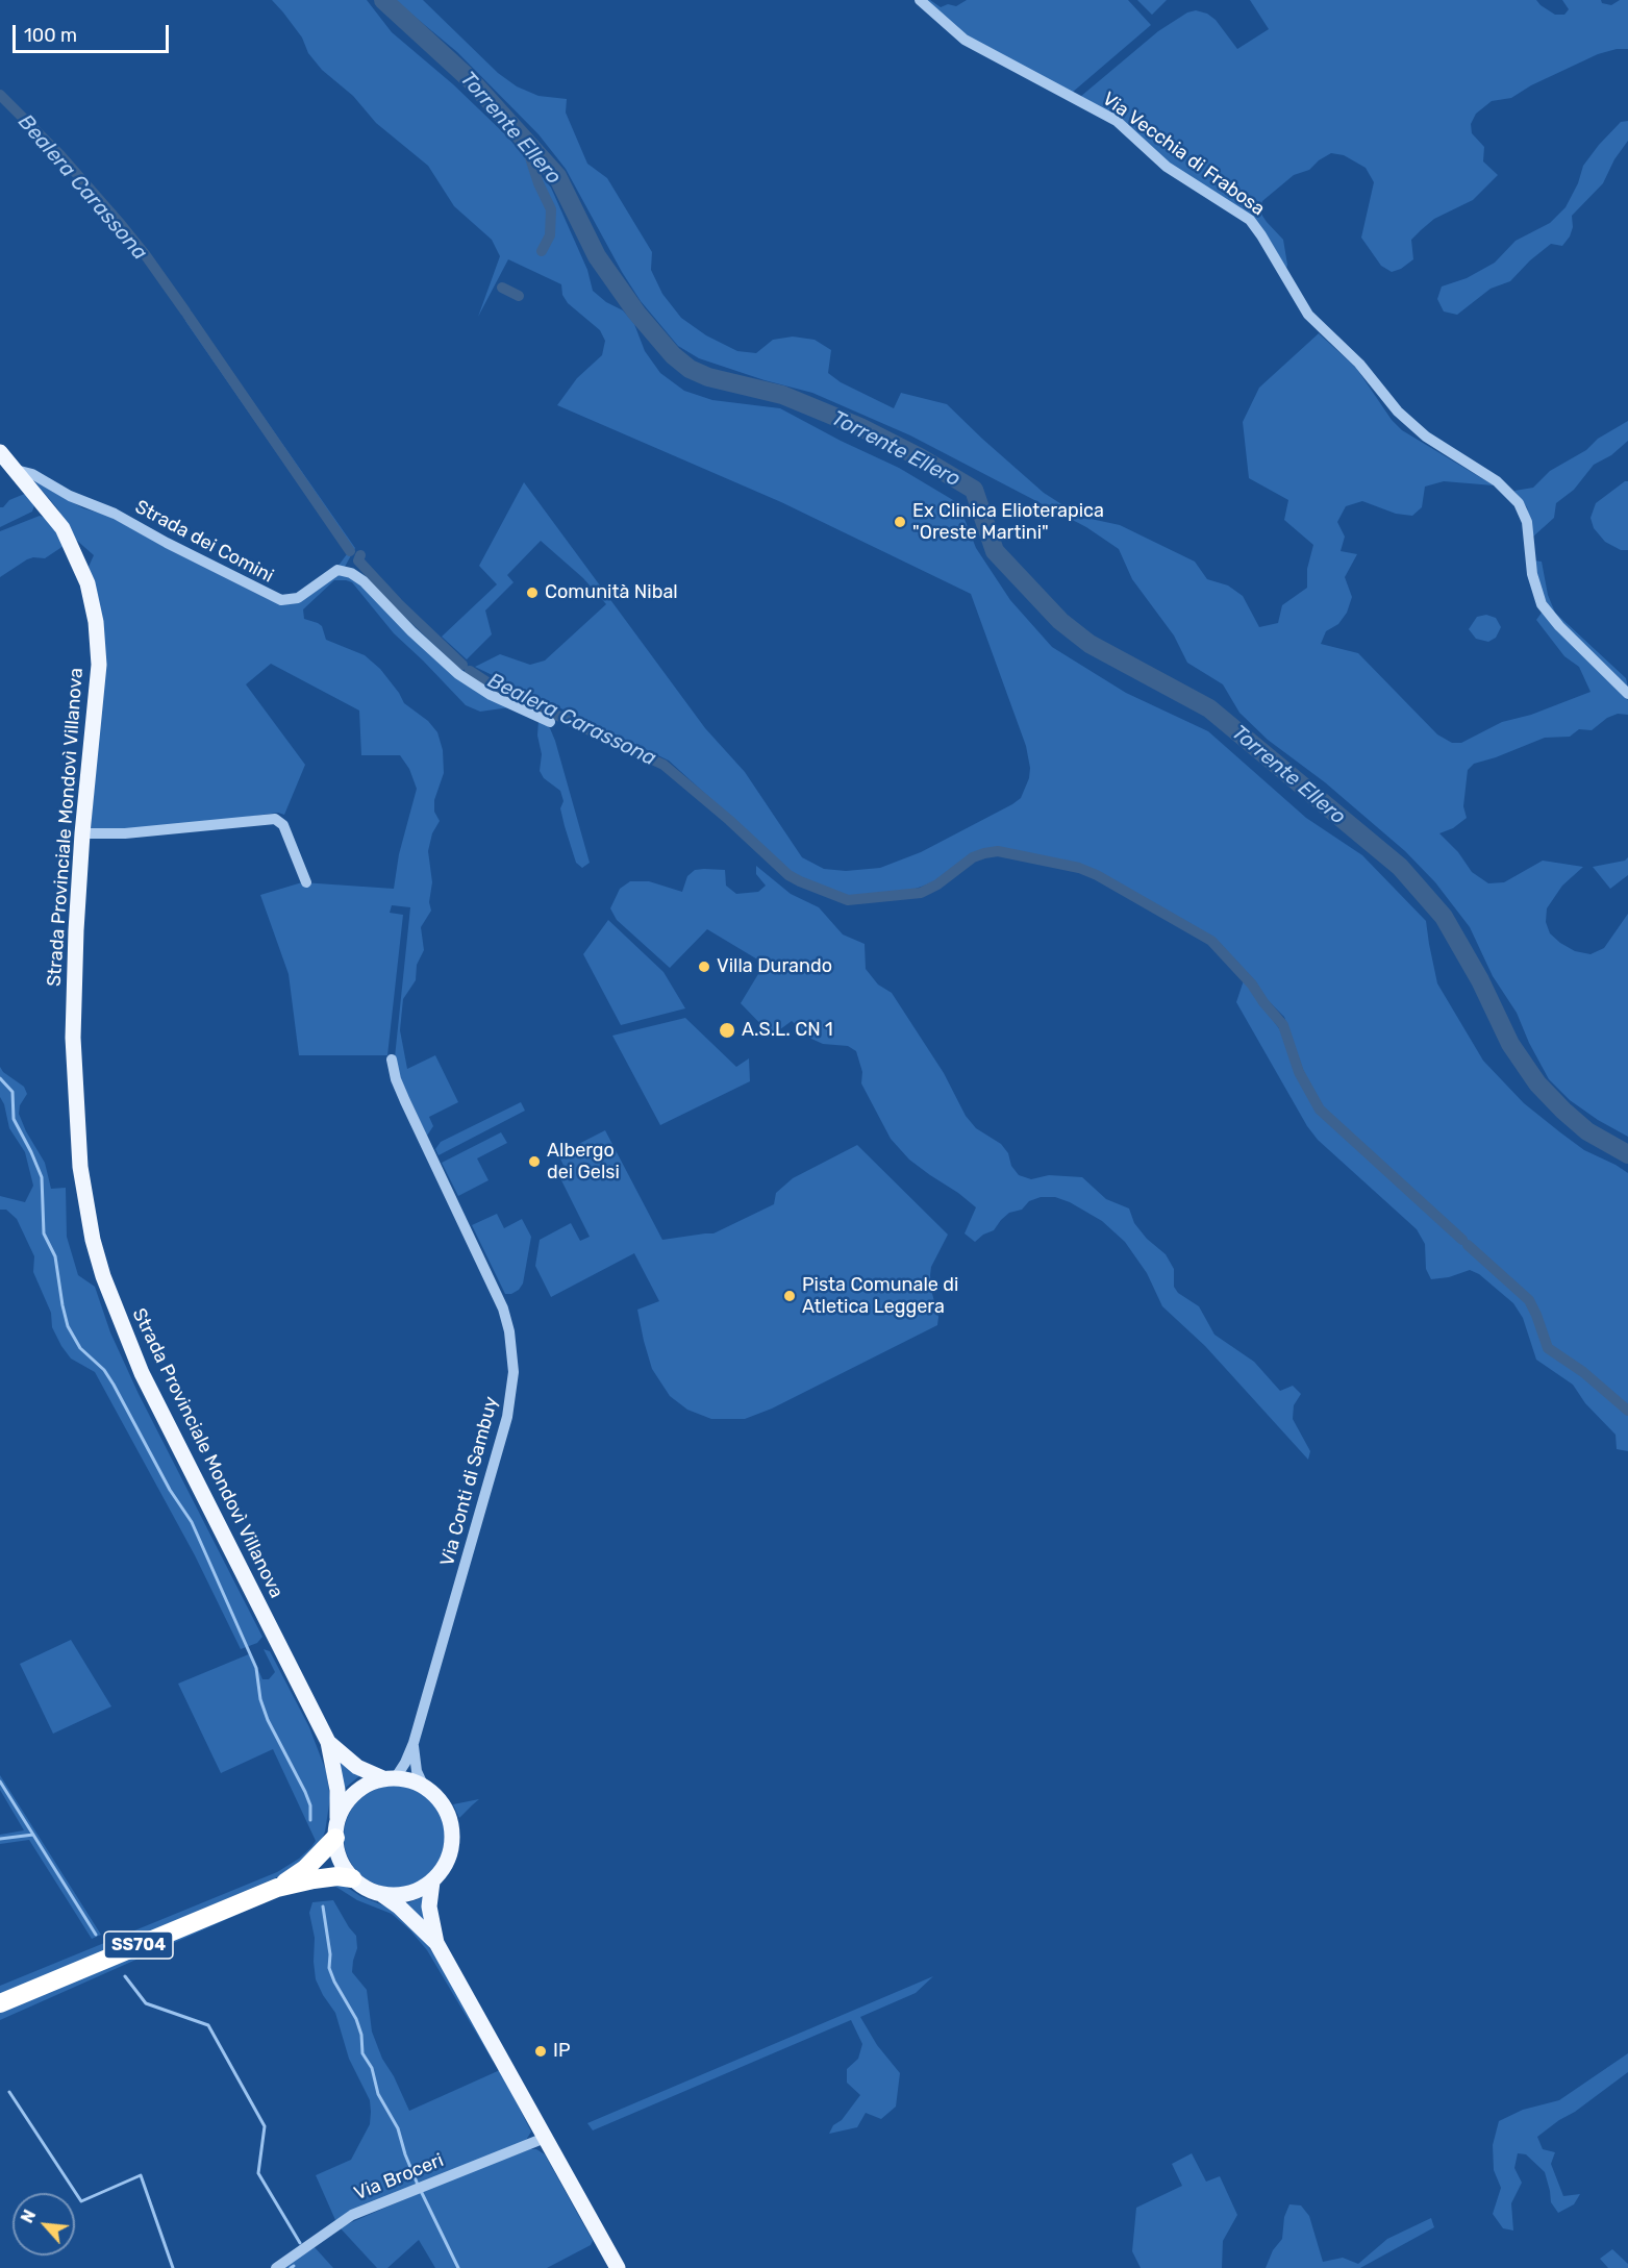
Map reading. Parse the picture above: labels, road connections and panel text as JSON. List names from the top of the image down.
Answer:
{
  "streets": {
    "highway": ["SS704"],
    "main road": ["Strada Provinciale Mondovì Villanova"],
    "street": [
      "Via Vecchia di Frabosa",
      "Strada dei Comini",
      "Via Conti di Sambuy",
      "Via Broceri"
    ]
  },
  "crossings": [
    ["Strada dei Comini", "Strada Provinciale Mondovì Villanova"],
    ["Strada Provinciale Mondovì Villanova", "Via Conti di Sambuy"],
    ["Strada Provinciale Mondovì Villanova", "SS704"],
    ["Via Conti di Sambuy", "SS704"]
  ],
  "water": ["Torrente Ellero", "Bealera Carassona"],
  "places": [
    "Ex Clinica Elioterapica \"Oreste Martini\"",
    "Comunità Nibal",
    "Villa Durando",
    "A.S.L. CN 1",
    "Albergo dei Gelsi",
    "Pista Comunale di Atletica Leggera",
    "IP"
  ],
  "scale_bar": "100 m",
  "north": "top left"
}
